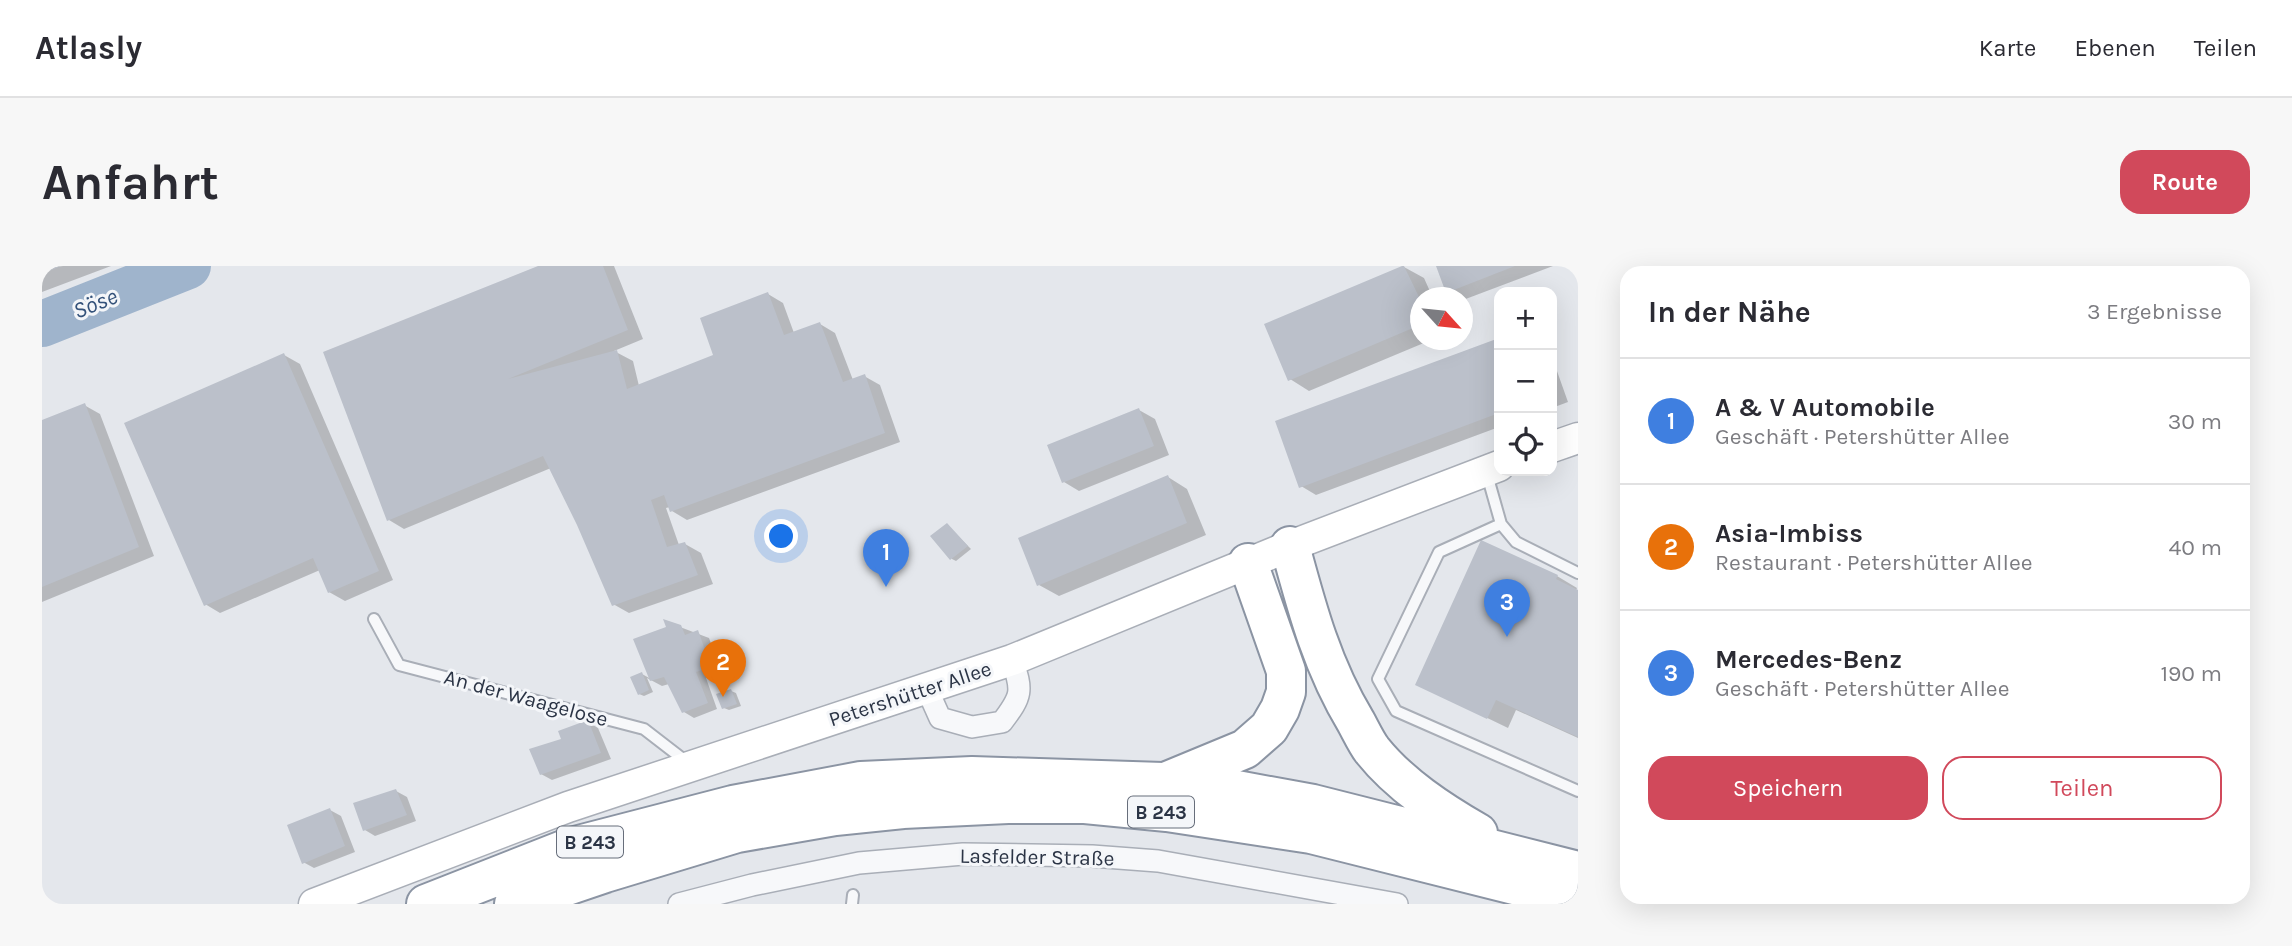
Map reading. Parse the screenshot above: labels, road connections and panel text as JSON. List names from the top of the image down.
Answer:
{
  "streets": {
    "highway": ["B 243"],
    "main road": ["Petershütter Allee"],
    "street": ["Lasfelder Straße"],
    "lane": ["An der Waagelose"]
  },
  "crossings": [
    ["Petershütter Allee", "An der Waagelose"]
  ],
  "water": ["Söse"],
  "north": "bottom right",
  "page": {
    "header": "Atlasly",
    "nav": ["Karte", "Ebenen", "Teilen"],
    "buttons": [
      "Route",
      ["Speichern", "Teilen"]
    ],
    "title": "Anfahrt",
    "heading": ["In der Nähe", "3 Ergebnisse"],
    "map_buttons": ["+", "−"],
    "list": [
      {
        "mark": "1",
        "name": "A & V Automobile",
        "note": "Geschäft · Petershütter Allee",
        "value": "30 m"
      },
      {
        "mark": "2",
        "name": "Asia-Imbiss",
        "note": "Restaurant · Petershütter Allee",
        "value": "40 m"
      },
      {
        "mark": "3",
        "name": "Mercedes-Benz",
        "note": "Geschäft · Petershütter Allee",
        "value": "190 m"
      }
    ],
    "pins": ["1", "3", "2"]
  }
}
